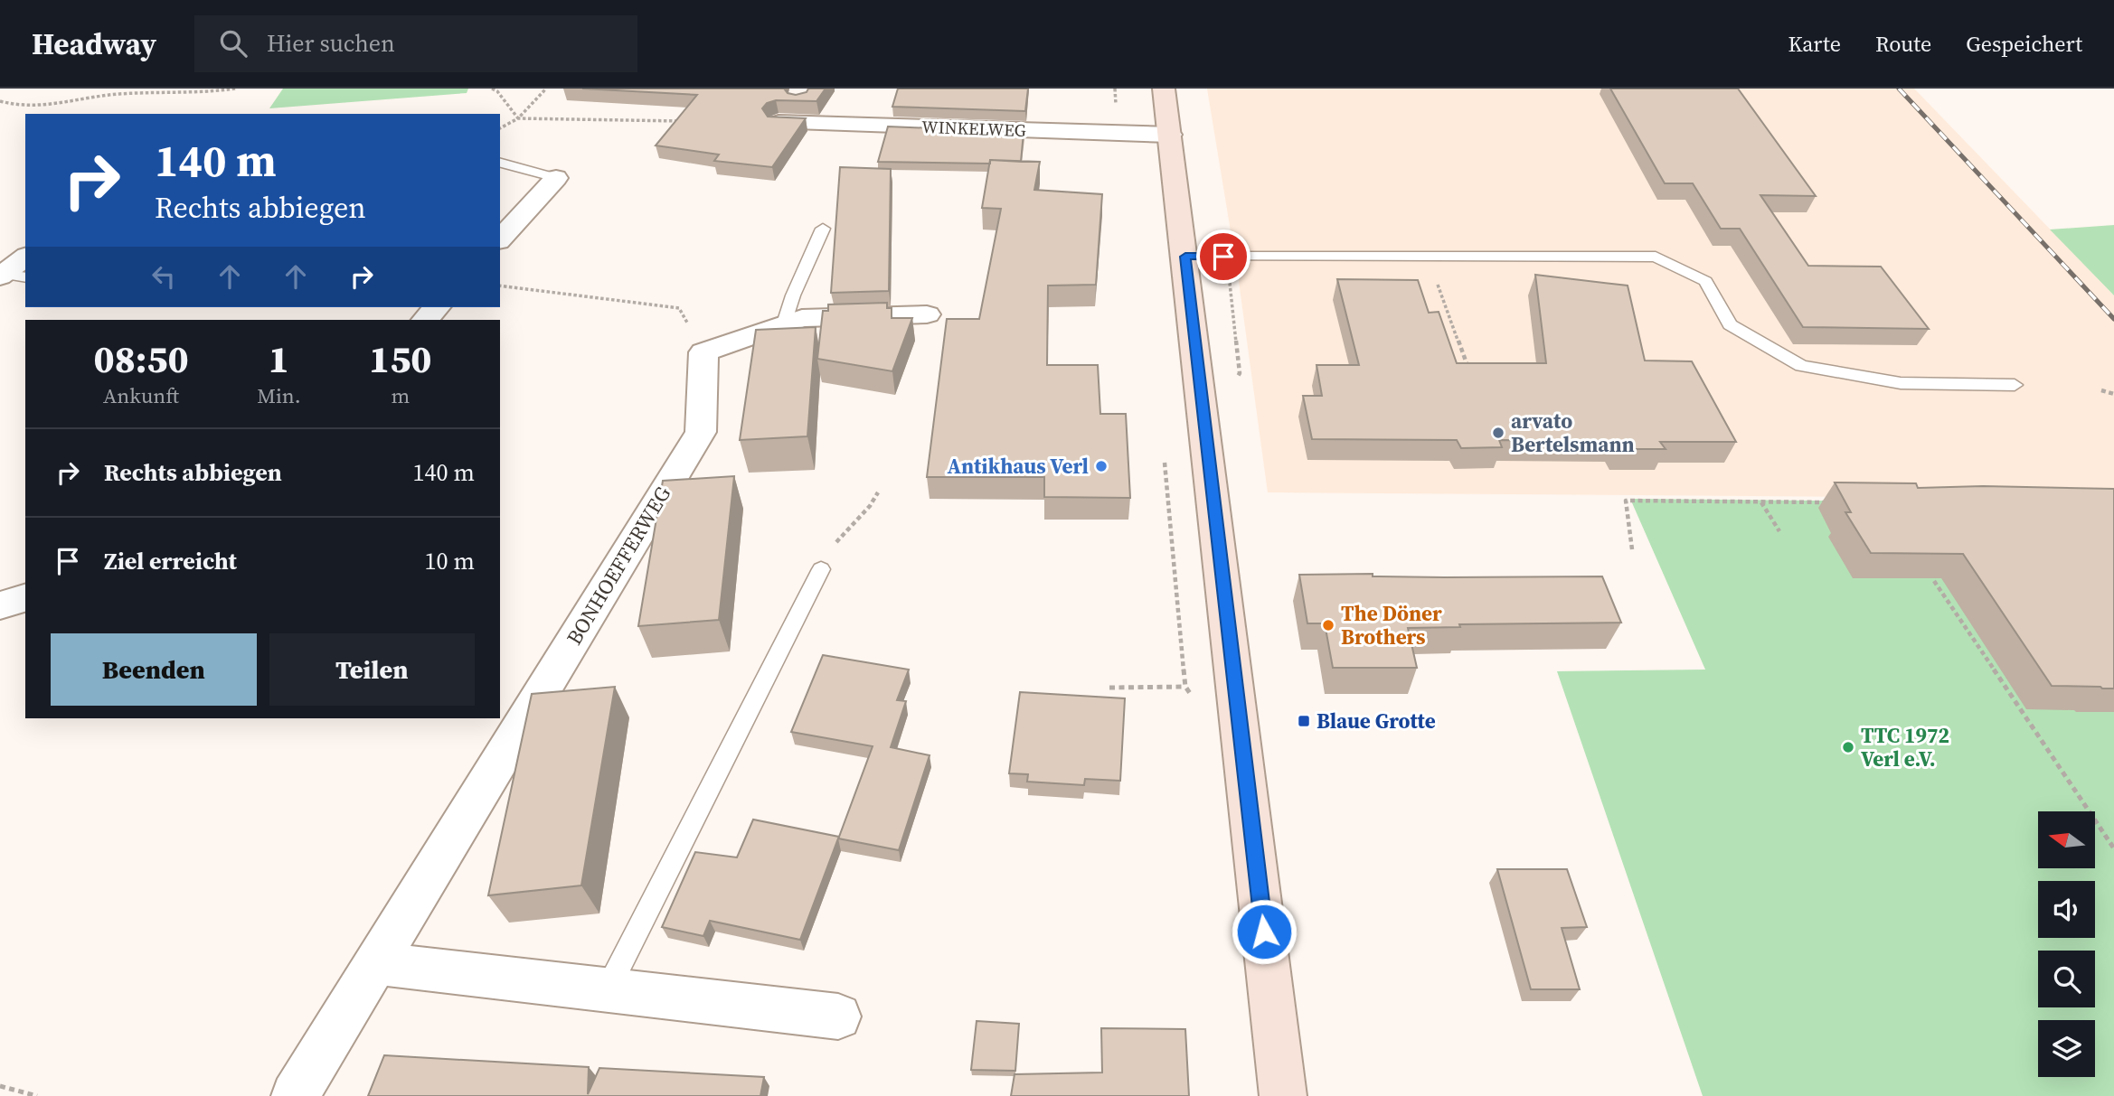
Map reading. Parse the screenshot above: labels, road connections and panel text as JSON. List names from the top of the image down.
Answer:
{
  "streets": {
    "street": ["WINKELWEG", "BONHOEFFERWEG"]
  },
  "places": {
    "other": [
      "arvato Bertelsmann",
      "Antikhaus Verl",
      "The Döner Brothers",
      "TTC 1972 Verl e.V."
    ],
    "transit": ["Blaue Grotte"]
  },
  "north": "left",
  "page": {
    "header": "Headway",
    "search": "Hier suchen",
    "nav": ["Karte", "Route", "Gespeichert"],
    "turn": ["140 m", "Rechts abbiegen"],
    "eta": [
      "08:50",
      "Ankunft",
      "1",
      "Min.",
      "150",
      "m"
    ],
    "list": [
      {
        "name": "Rechts abbiegen",
        "value": "140 m"
      },
      {
        "name": "Ziel erreicht",
        "value": "10 m"
      }
    ],
    "buttons": ["Beenden", "Teilen"]
  }
}
